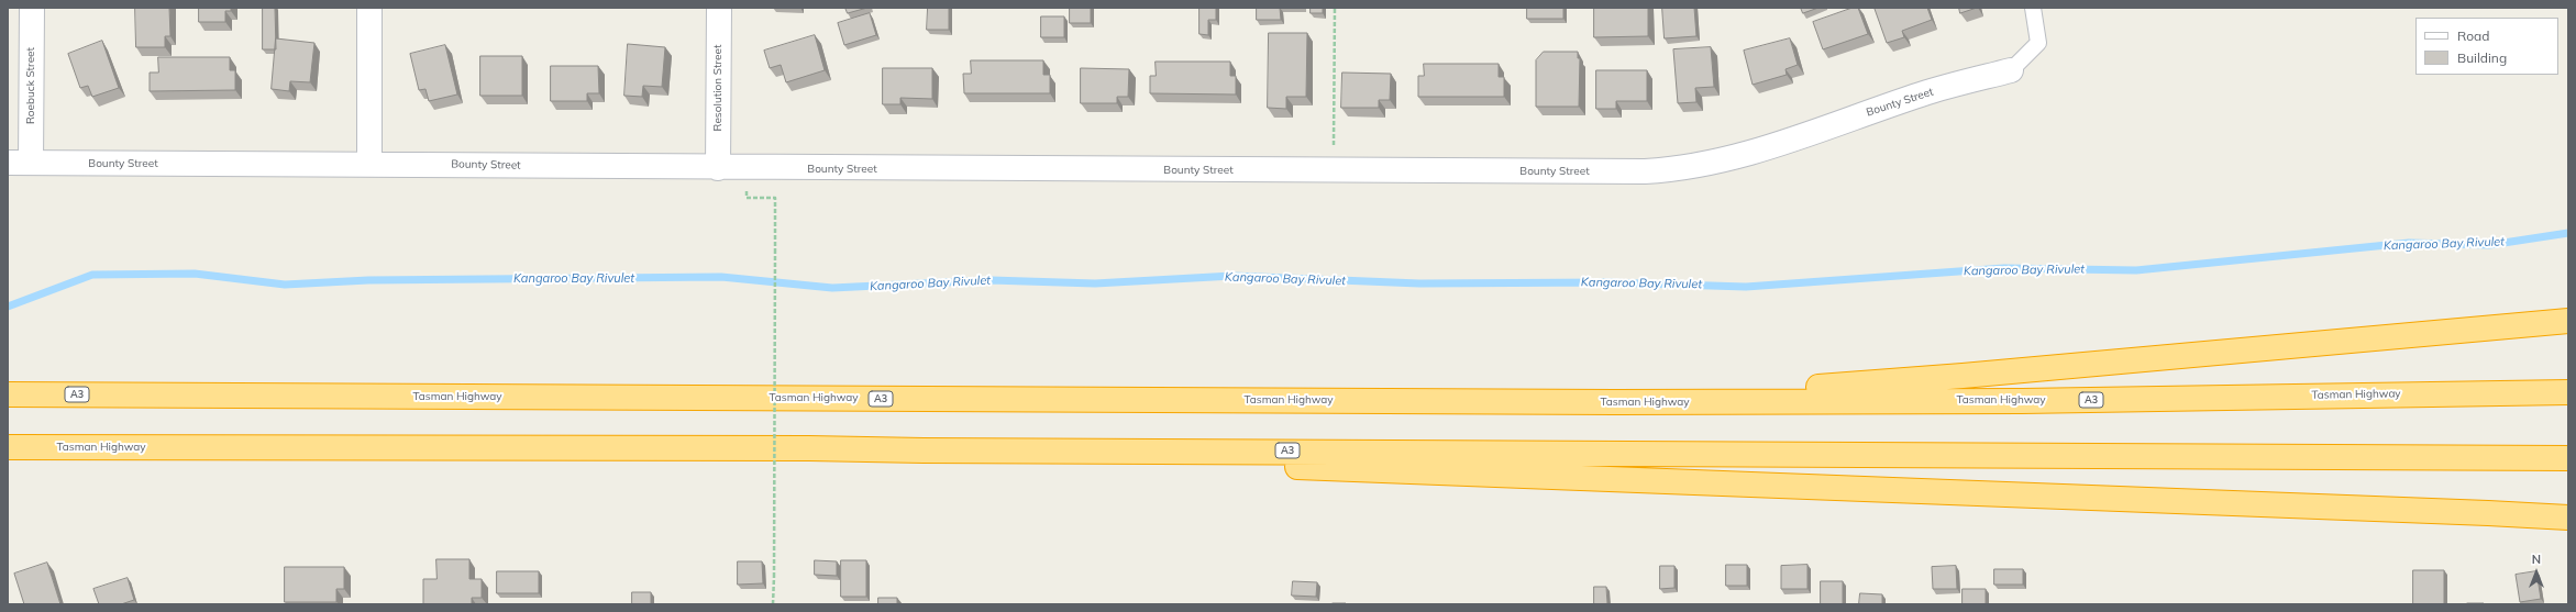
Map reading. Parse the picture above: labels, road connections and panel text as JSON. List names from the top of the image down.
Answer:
{
  "streets": {
    "highway": ["A3", "Tasman Highway"],
    "street": ["Roebuck Street", "Resolution Street", "Bounty Street"]
  },
  "crossings": [
    ["Roebuck Street", "Bounty Street"],
    ["Resolution Street", "Bounty Street"]
  ],
  "water": ["Kangaroo Bay Rivulet"],
  "legend": ["Road", "Building"],
  "north": "top"
}
